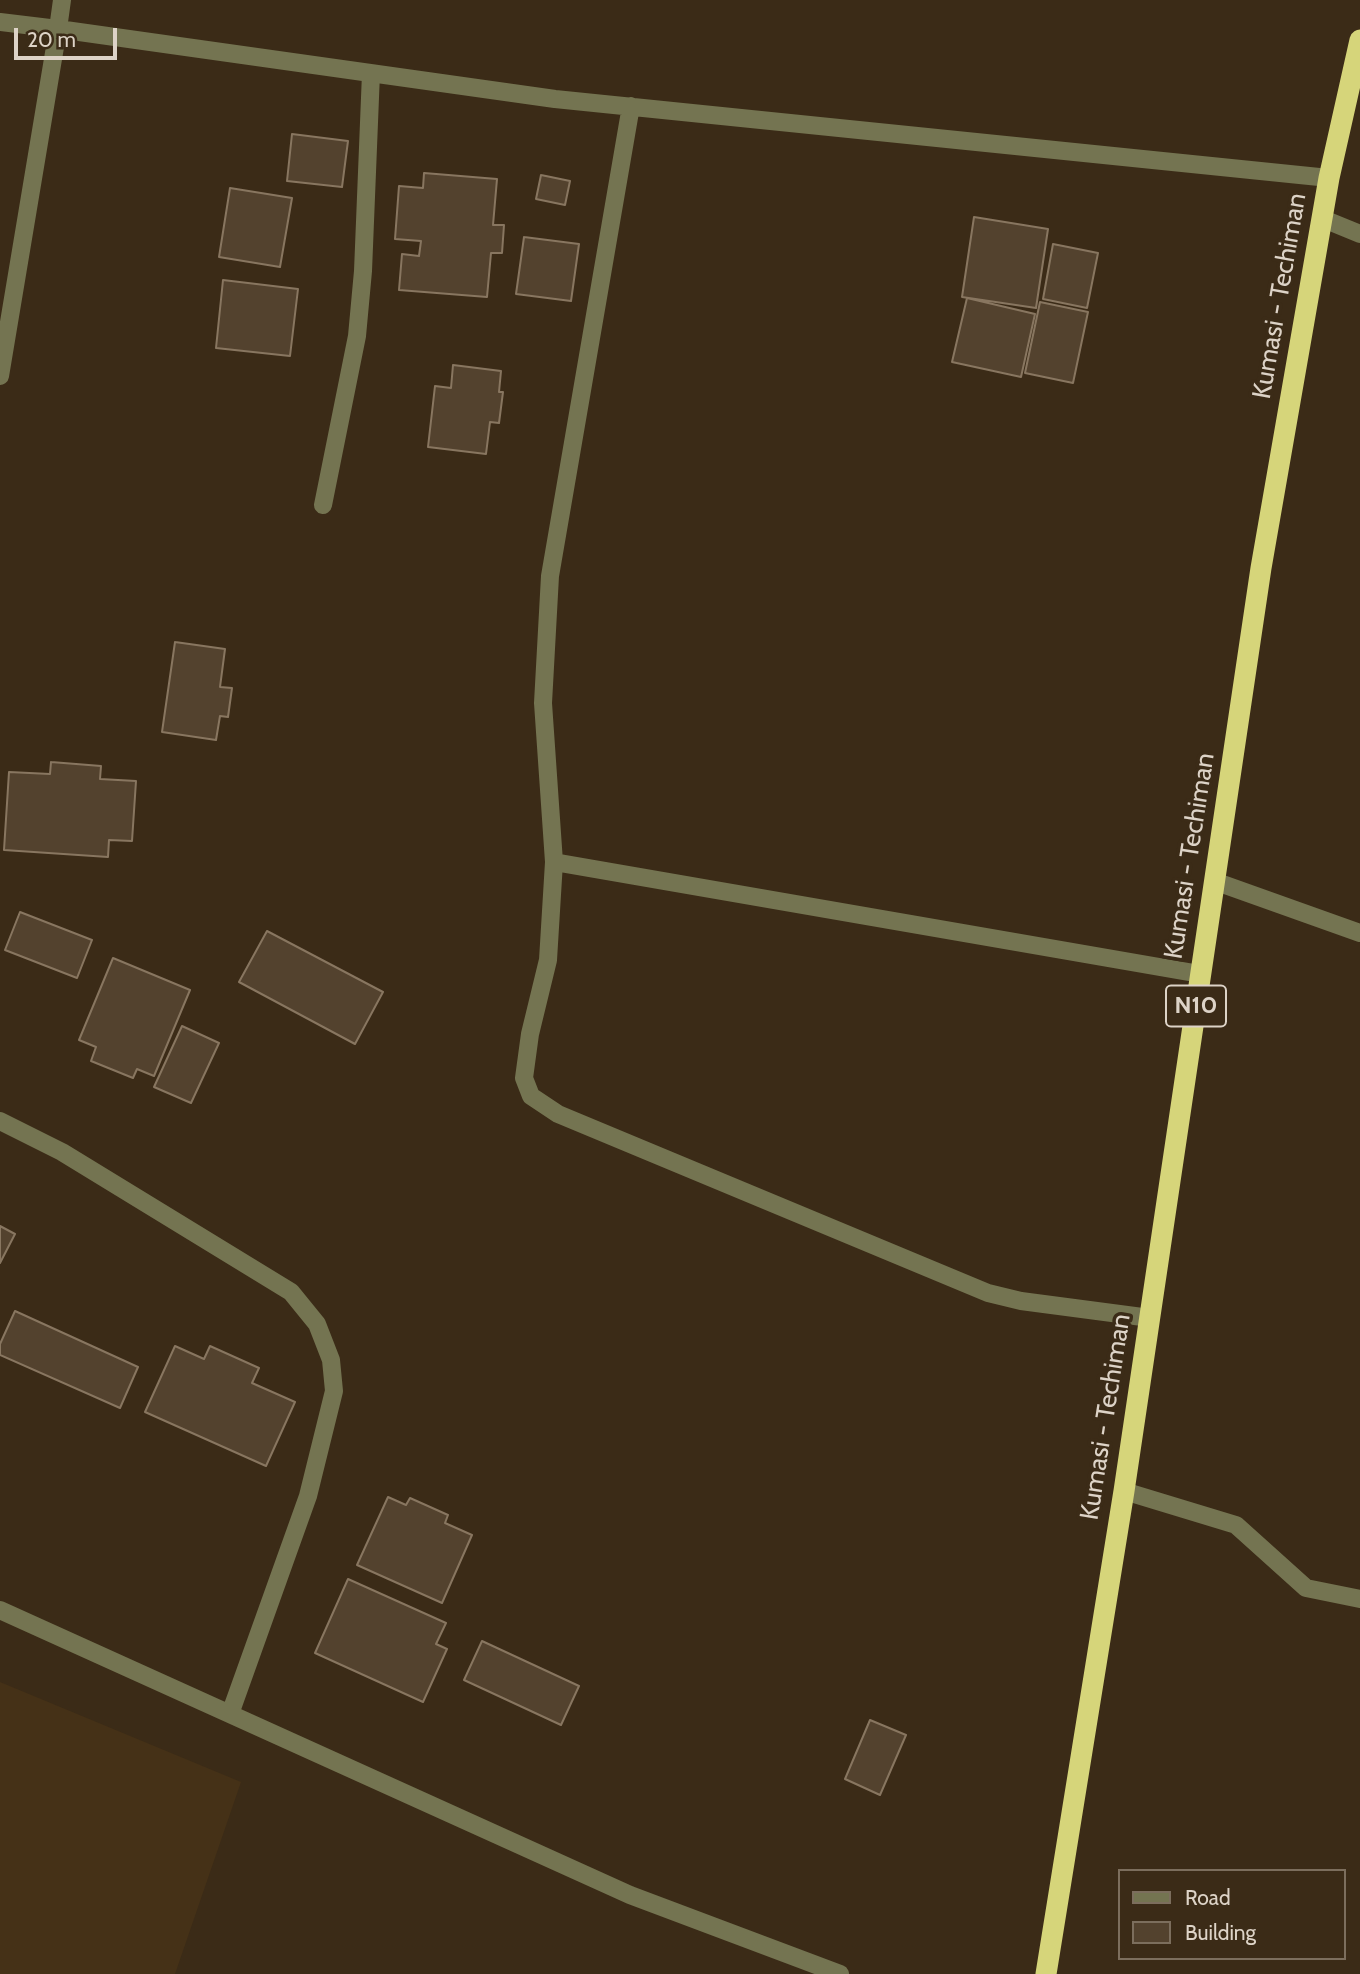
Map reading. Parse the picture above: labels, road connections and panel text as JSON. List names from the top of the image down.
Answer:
{
  "streets": {
    "highway": ["Kumasi - Techiman", "N10"]
  },
  "legend": ["Road", "Building"],
  "scale_bar": "20 m"
}
